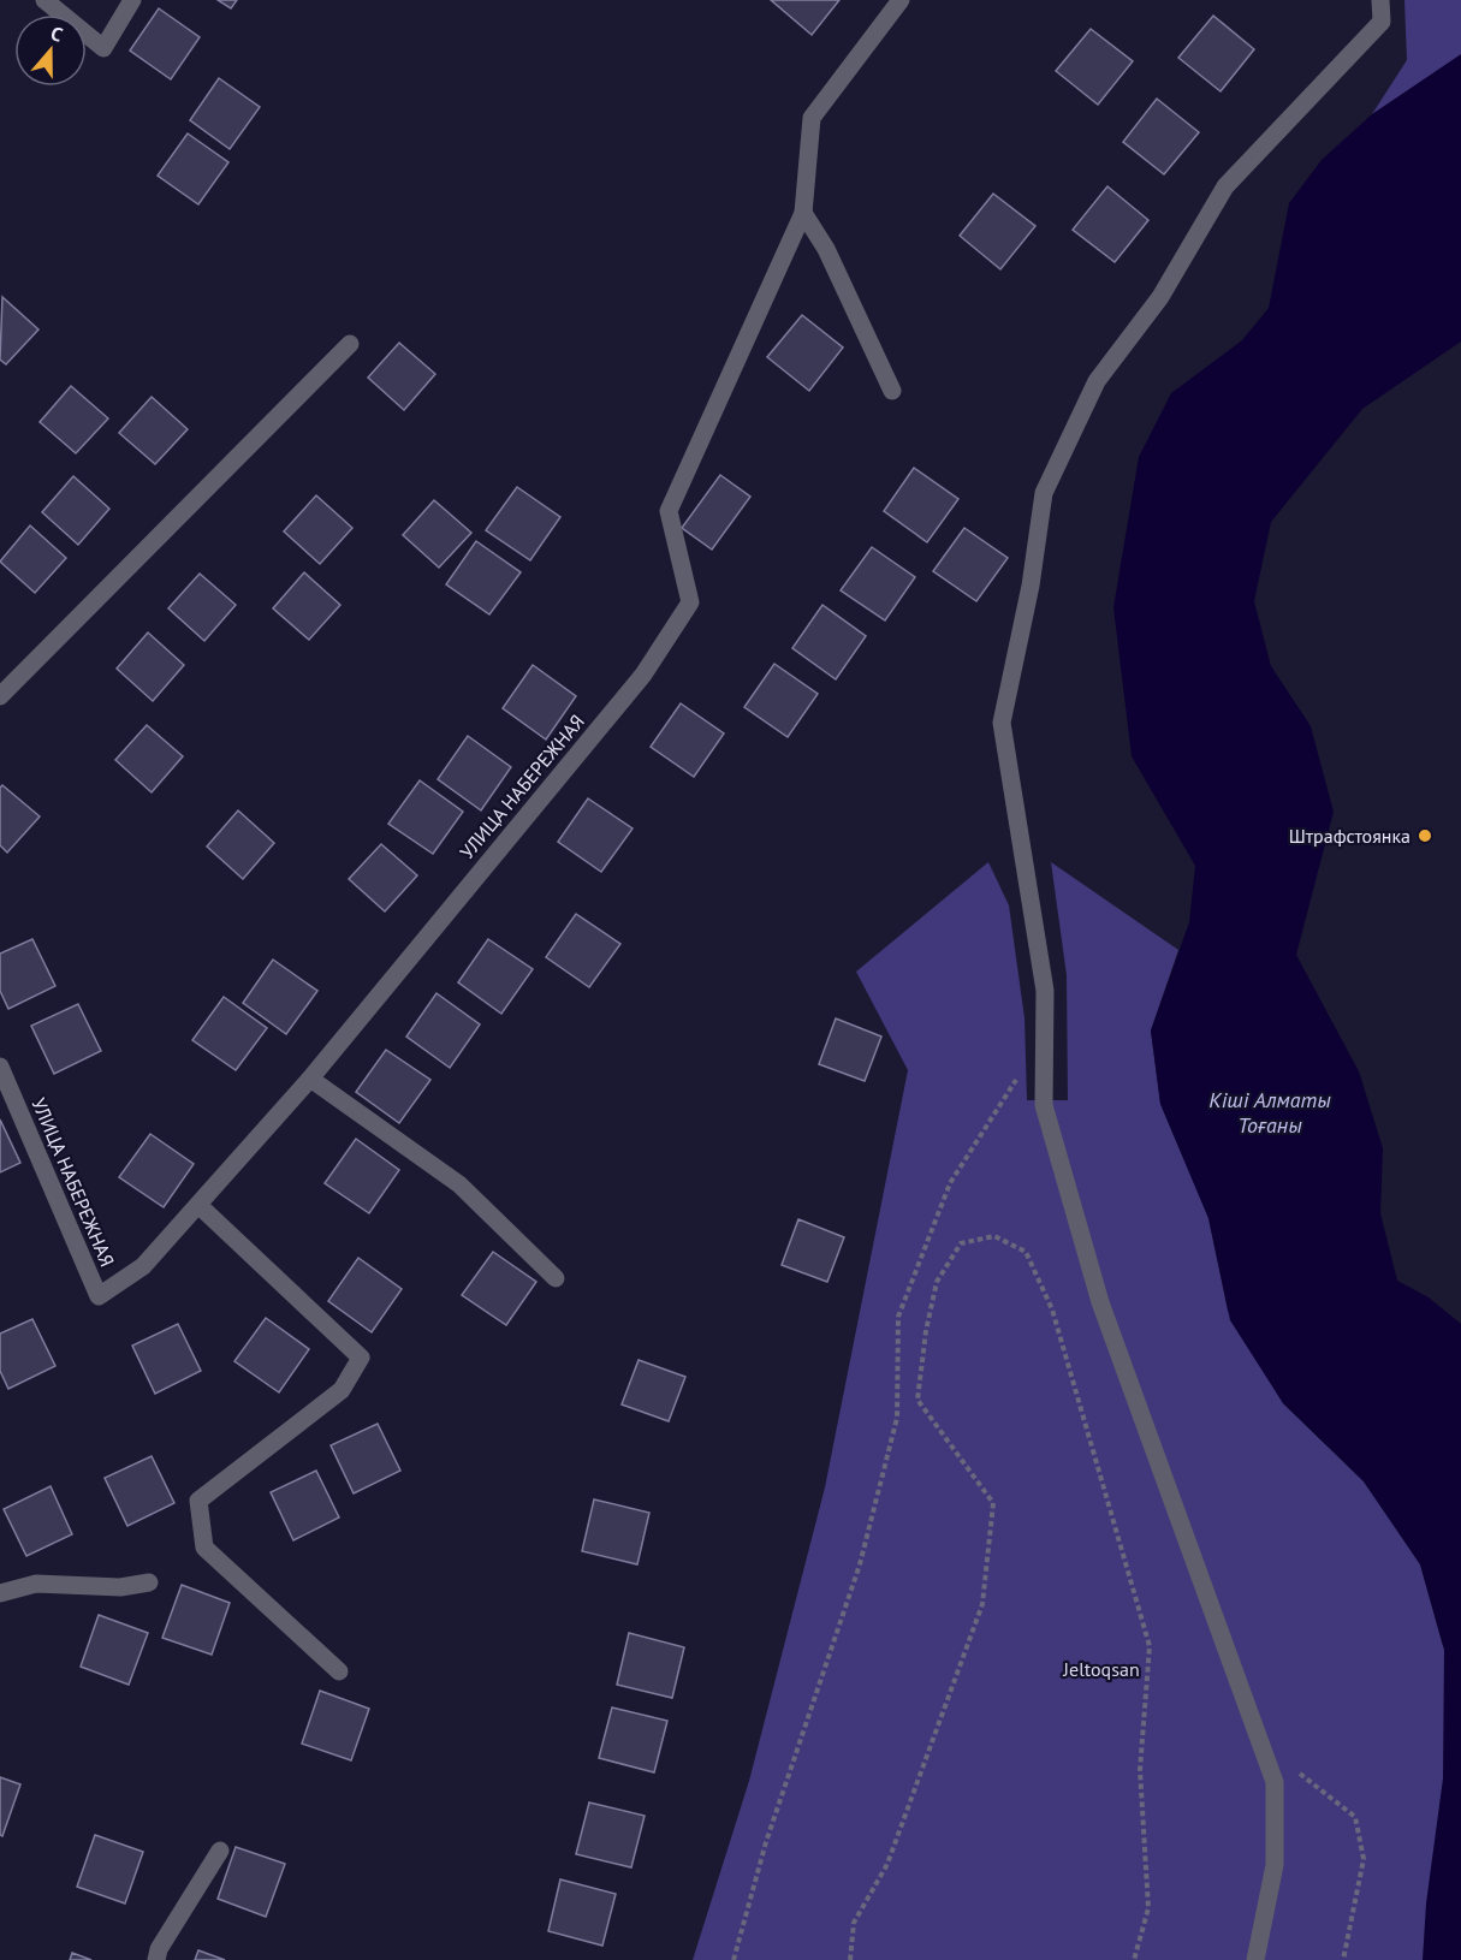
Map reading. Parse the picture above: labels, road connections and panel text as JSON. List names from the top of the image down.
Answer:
{
  "streets": {
    "street": ["УЛИЦА НАБЕРЕЖНАЯ"]
  },
  "water": ["Кіші Алматы Тоғаны"],
  "parks": ["Jeltoqsan"],
  "places": ["Штрафстоянка"],
  "north": "top"
}
